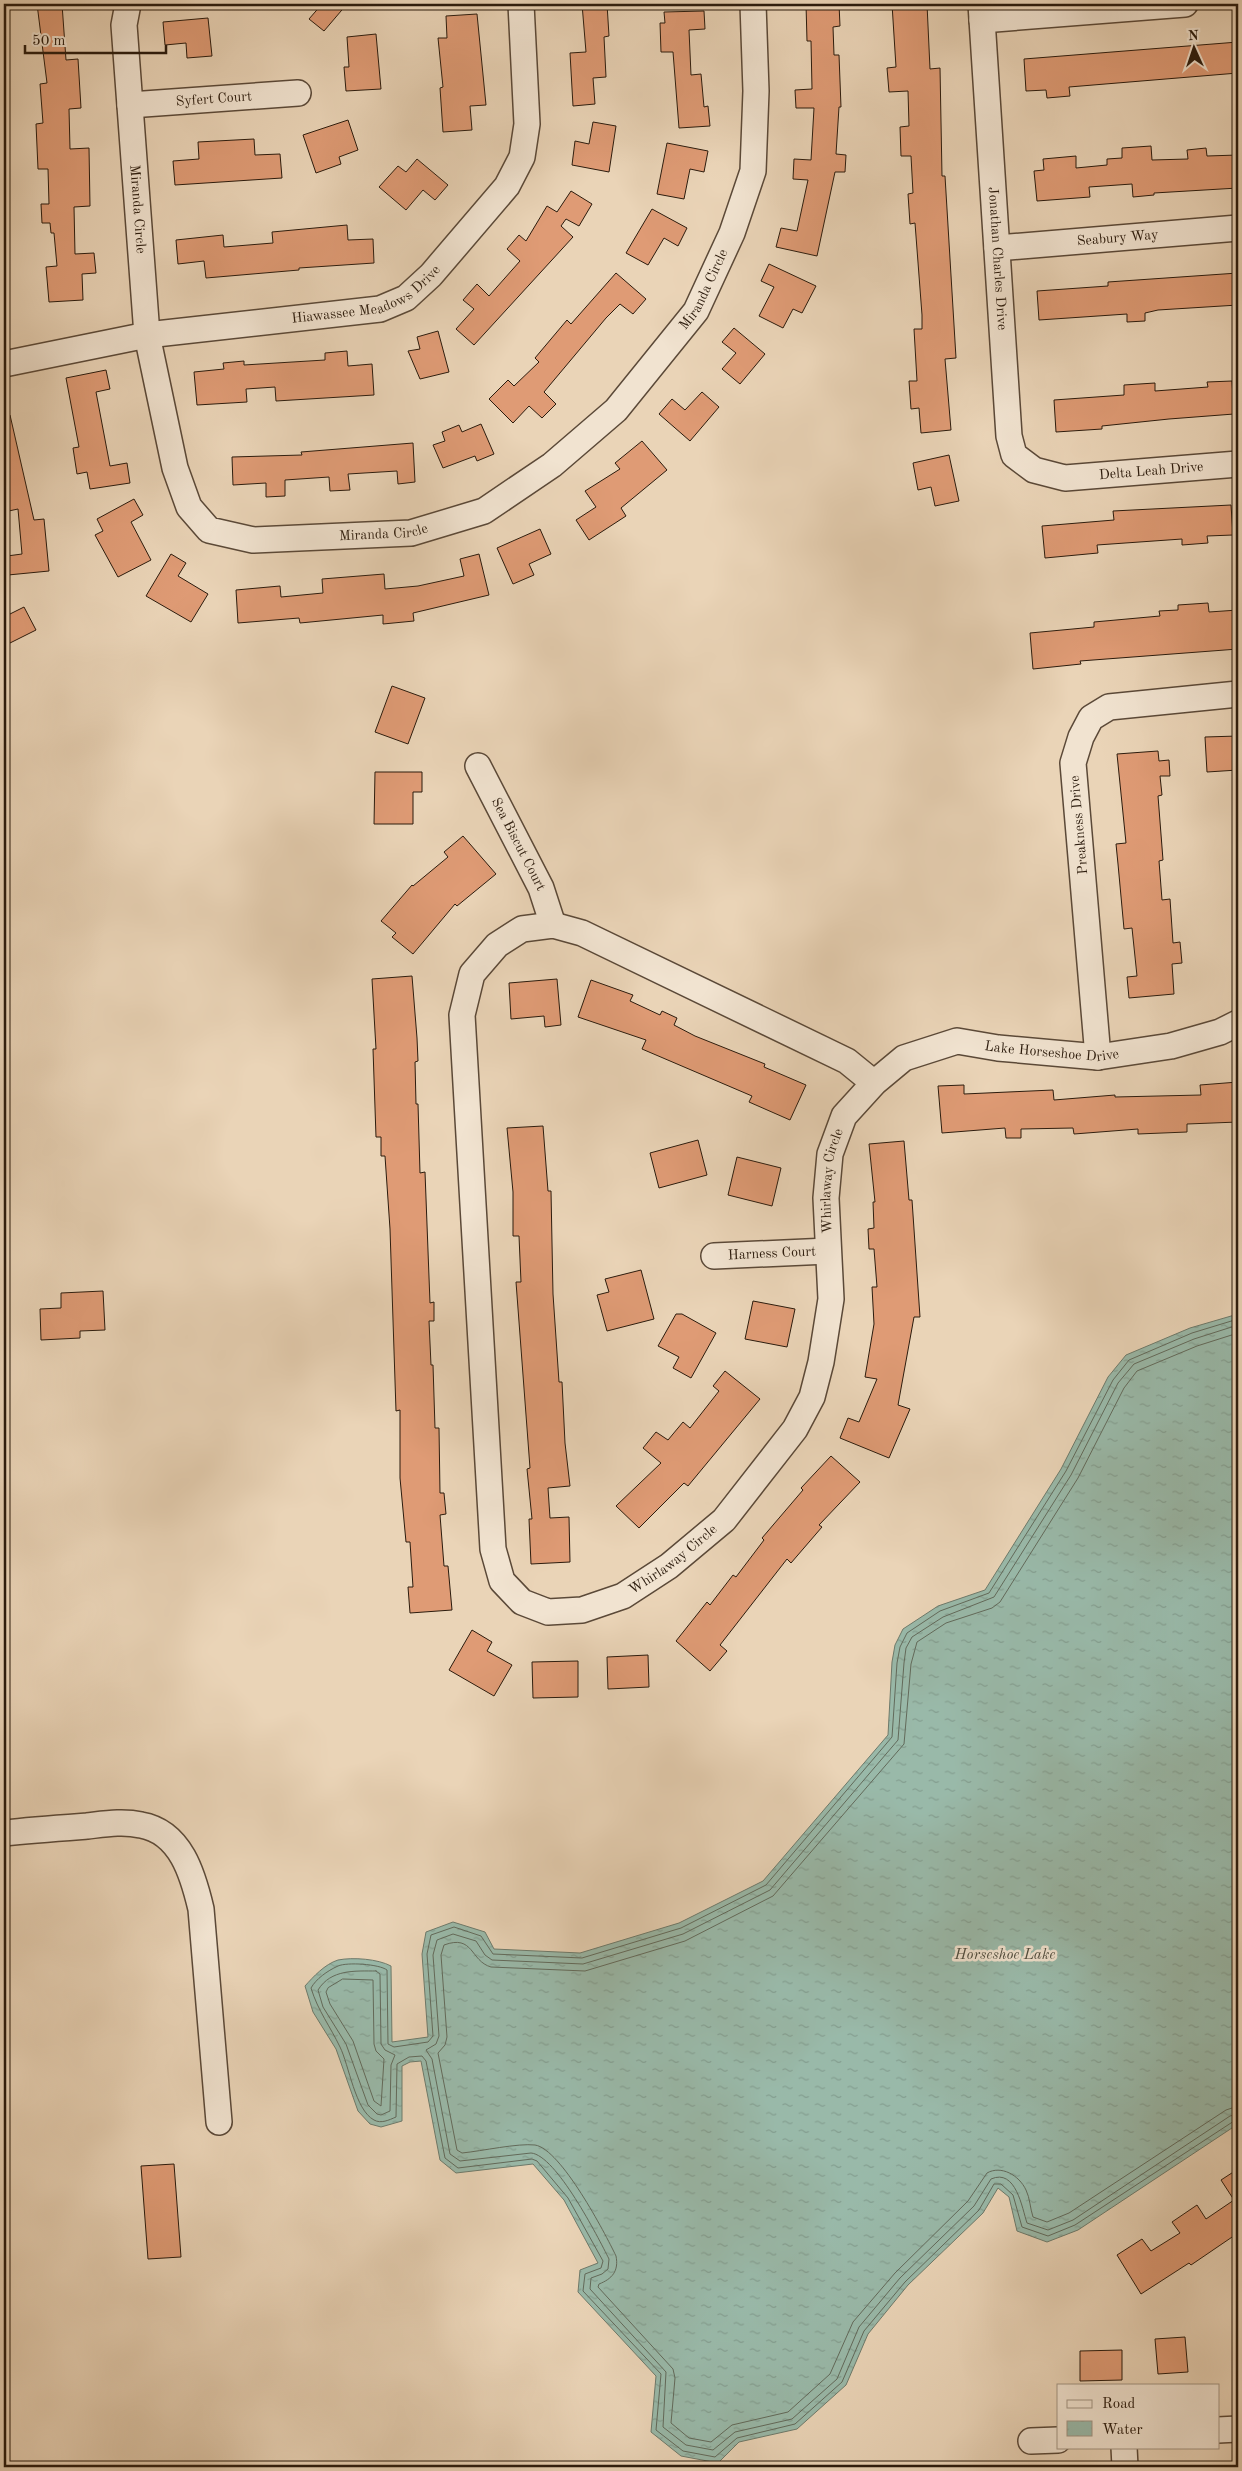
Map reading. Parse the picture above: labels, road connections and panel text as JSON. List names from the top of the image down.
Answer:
{
  "streets": {
    "street": [
      "Syfert Court",
      "Miranda Circle",
      "Seabury Way",
      "Jonathan Charles Drive",
      "Hiawassee Meadows Drive",
      "Delta Leah Drive",
      "Preakness Drive",
      "Sea Biscut Court",
      "Lake Horseshoe Drive",
      "Whirlaway Circle",
      "Harness Court"
    ]
  },
  "crossings": [
    ["Syfert Court", "Miranda Circle"],
    ["Miranda Circle", "Hiawassee Meadows Drive"],
    ["Seabury Way", "Jonathan Charles Drive"],
    ["Jonathan Charles Drive", "Delta Leah Drive"],
    ["Preakness Drive", "Lake Horseshoe Drive"],
    ["Sea Biscut Court", "Whirlaway Circle"],
    ["Lake Horseshoe Drive", "Whirlaway Circle"],
    ["Whirlaway Circle", "Harness Court"]
  ],
  "water": ["Horseshoe Lake"],
  "legend": ["Road", "Water"],
  "scale_bar": "50 m",
  "north": "top"
}
